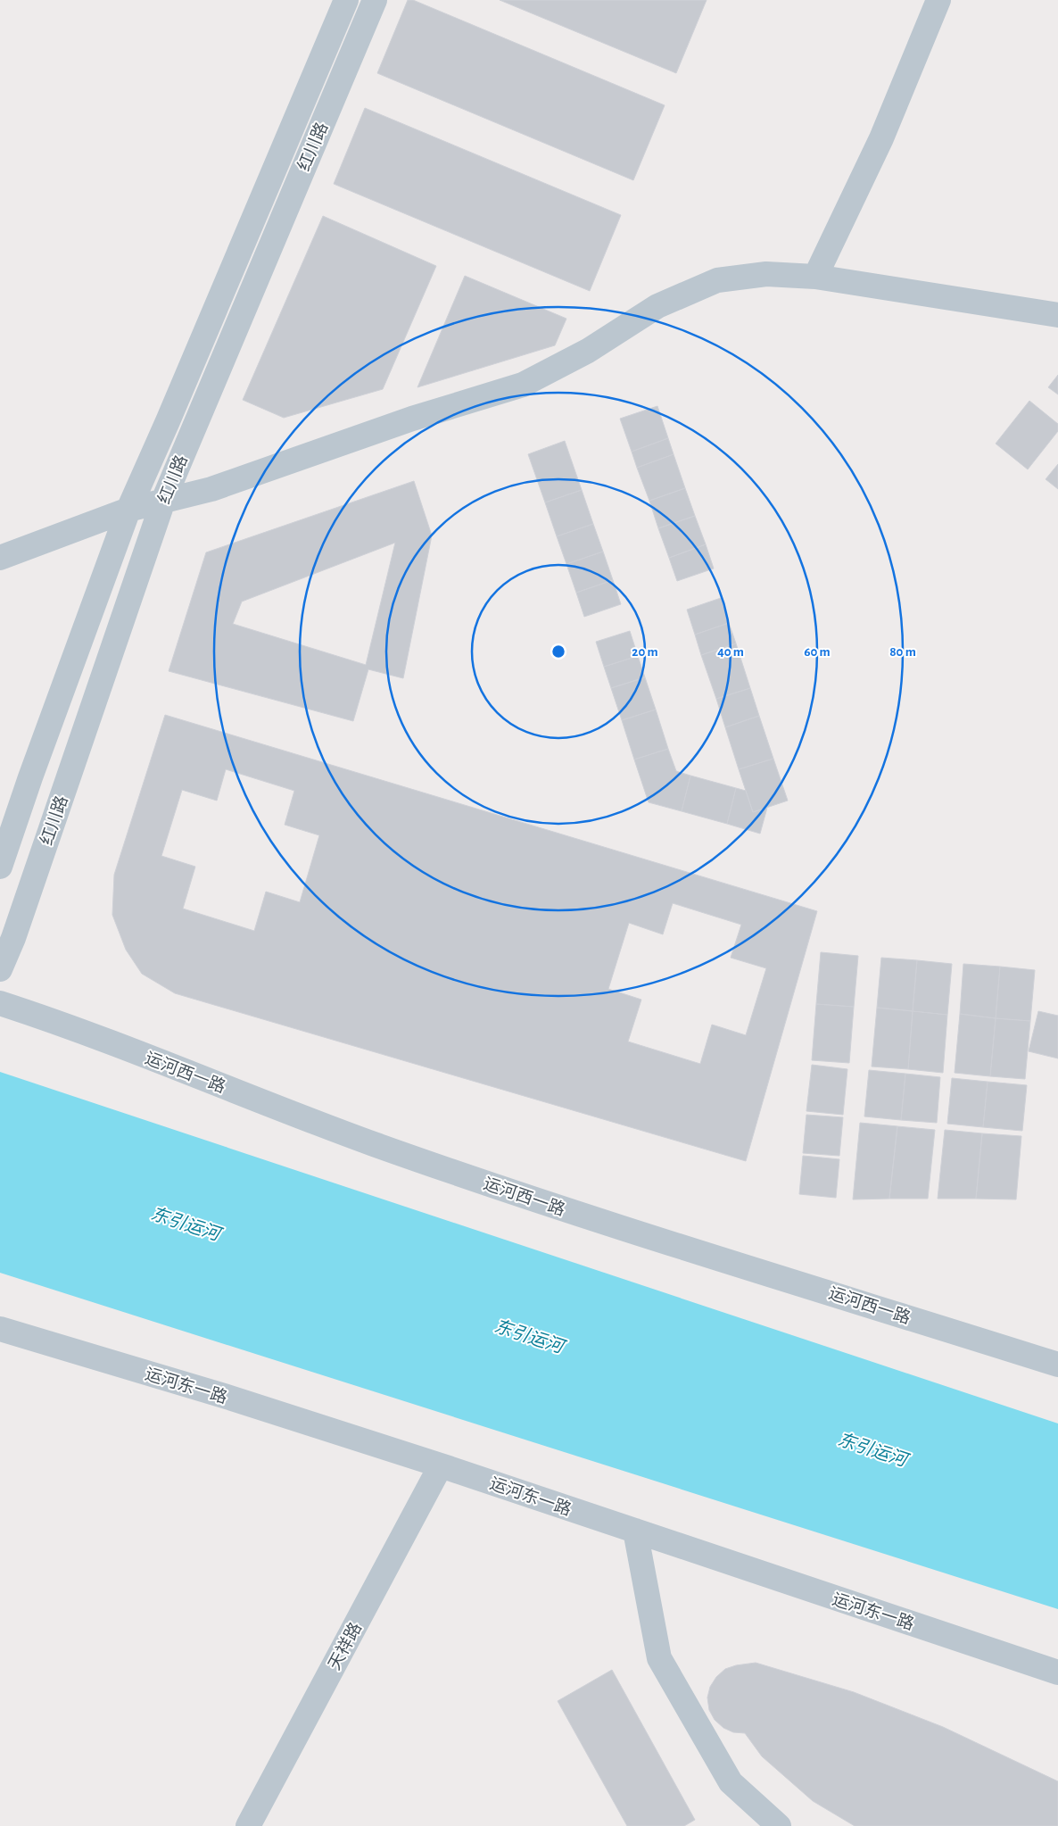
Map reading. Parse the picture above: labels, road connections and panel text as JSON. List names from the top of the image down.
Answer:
{
  "streets": {
    "street": [
      "红川路",
      "运河西一路",
      "运河东一路",
      "天祥路"
    ]
  },
  "crossings": [
    ["运河东一路", "天祥路"]
  ],
  "water": ["东引运河"],
  "rings": [
    "20 m",
    "40 m",
    "60 m",
    "80 m"
  ]
}
